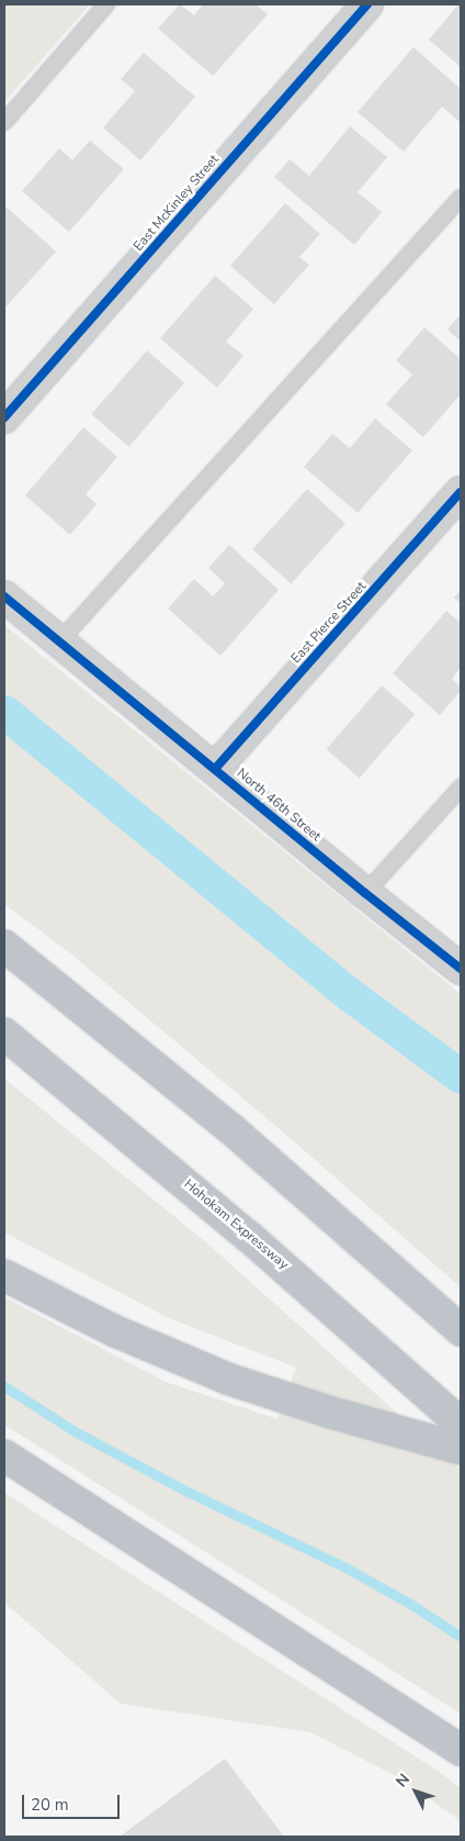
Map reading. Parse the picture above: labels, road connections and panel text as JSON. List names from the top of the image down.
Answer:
{
  "streets": {
    "highway": ["Hohokam Expressway"],
    "street": ["East McKinley Street", "East Pierce Street", "North 46th Street"]
  },
  "crossings": [
    ["East Pierce Street", "North 46th Street"]
  ],
  "scale_bar": "20 m",
  "north": "top left"
}
